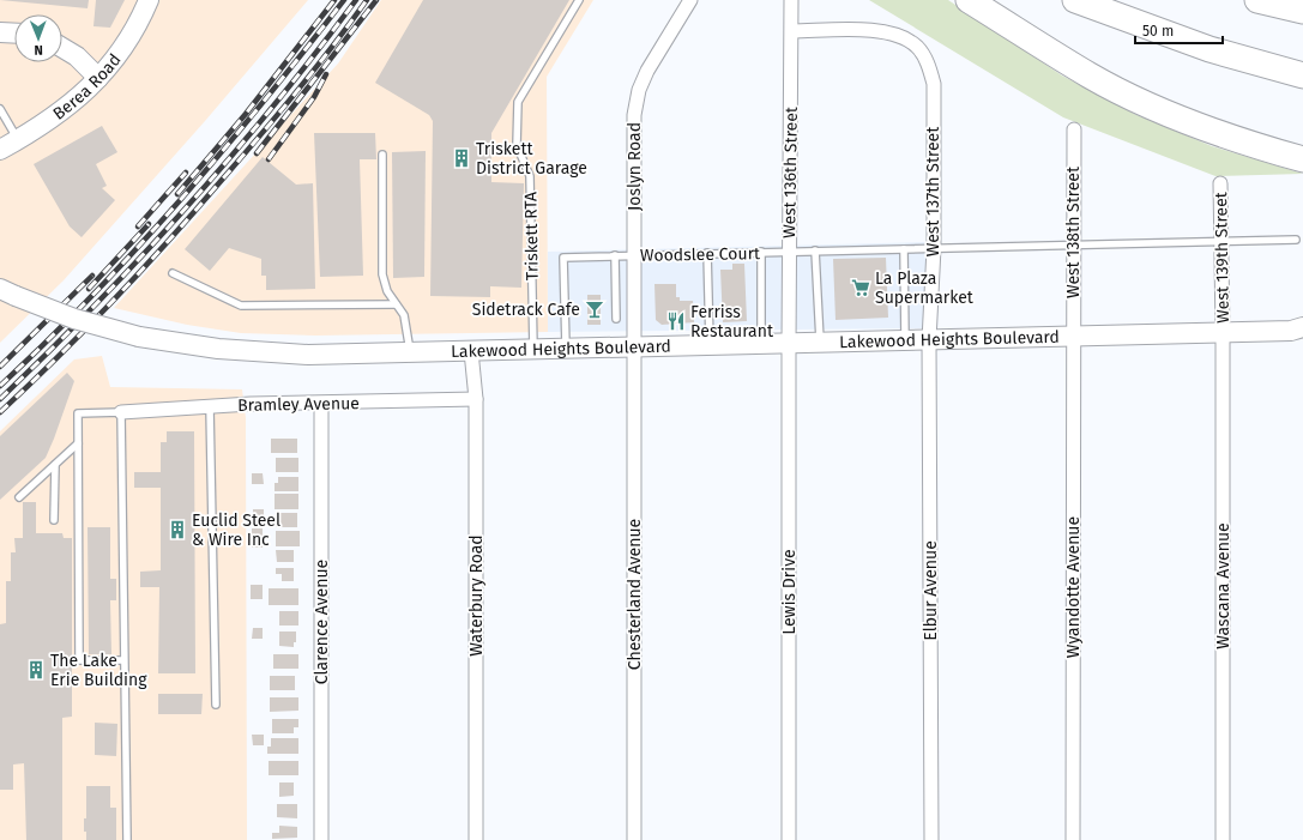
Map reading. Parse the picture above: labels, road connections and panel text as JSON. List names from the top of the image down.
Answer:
{
  "streets": {
    "main road": ["Berea Road", "Lakewood Heights Boulevard"],
    "street": [
      "Joslyn Road",
      "West 136th Street",
      "West 137th Street",
      "West 138th Street",
      "West 139th Street",
      "Bramley Avenue",
      "Wascana Avenue",
      "Wyandotte Avenue",
      "Elbur Avenue",
      "Lewis Drive",
      "Chesterland Avenue",
      "Waterbury Road",
      "Clarence Avenue"
    ],
    "lane": ["Triskett RTA", "Woodslee Court"]
  },
  "crossings": [
    ["Joslyn Road", "Woodslee Court"],
    ["Joslyn Road", "Lakewood Heights Boulevard"],
    ["Joslyn Road", "Chesterland Avenue"],
    ["West 136th Street", "West 137th Street"],
    ["West 136th Street", "Woodslee Court"],
    ["West 136th Street", "Lakewood Heights Boulevard"],
    ["West 136th Street", "Lewis Drive"],
    ["West 137th Street", "Woodslee Court"],
    ["West 137th Street", "Lakewood Heights Boulevard"],
    ["West 137th Street", "Elbur Avenue"],
    ["West 138th Street", "Woodslee Court"],
    ["West 138th Street", "Lakewood Heights Boulevard"],
    ["West 138th Street", "Wyandotte Avenue"],
    ["Triskett RTA", "Lakewood Heights Boulevard"],
    ["Woodslee Court", "West 139th Street"],
    ["Woodslee Court", "Lakewood Heights Boulevard"],
    ["West 139th Street", "Lakewood Heights Boulevard"],
    ["West 139th Street", "Wascana Avenue"],
    ["Lakewood Heights Boulevard", "Wascana Avenue"],
    ["Lakewood Heights Boulevard", "Wyandotte Avenue"],
    ["Lakewood Heights Boulevard", "Elbur Avenue"],
    ["Lakewood Heights Boulevard", "Lewis Drive"],
    ["Lakewood Heights Boulevard", "Chesterland Avenue"],
    ["Lakewood Heights Boulevard", "Waterbury Road"],
    ["Bramley Avenue", "Waterbury Road"],
    ["Bramley Avenue", "Clarence Avenue"]
  ],
  "places": {
    "building": ["Triskett District Garage", "Euclid Steel & Wire Inc", "The Lake Erie Building"],
    "supermarket": ["La Plaza Supermarket"],
    "bar": ["Sidetrack Cafe"],
    "restaurant": ["Ferriss Restaurant"]
  },
  "scale_bar": "50 m",
  "north": "bottom"
}
